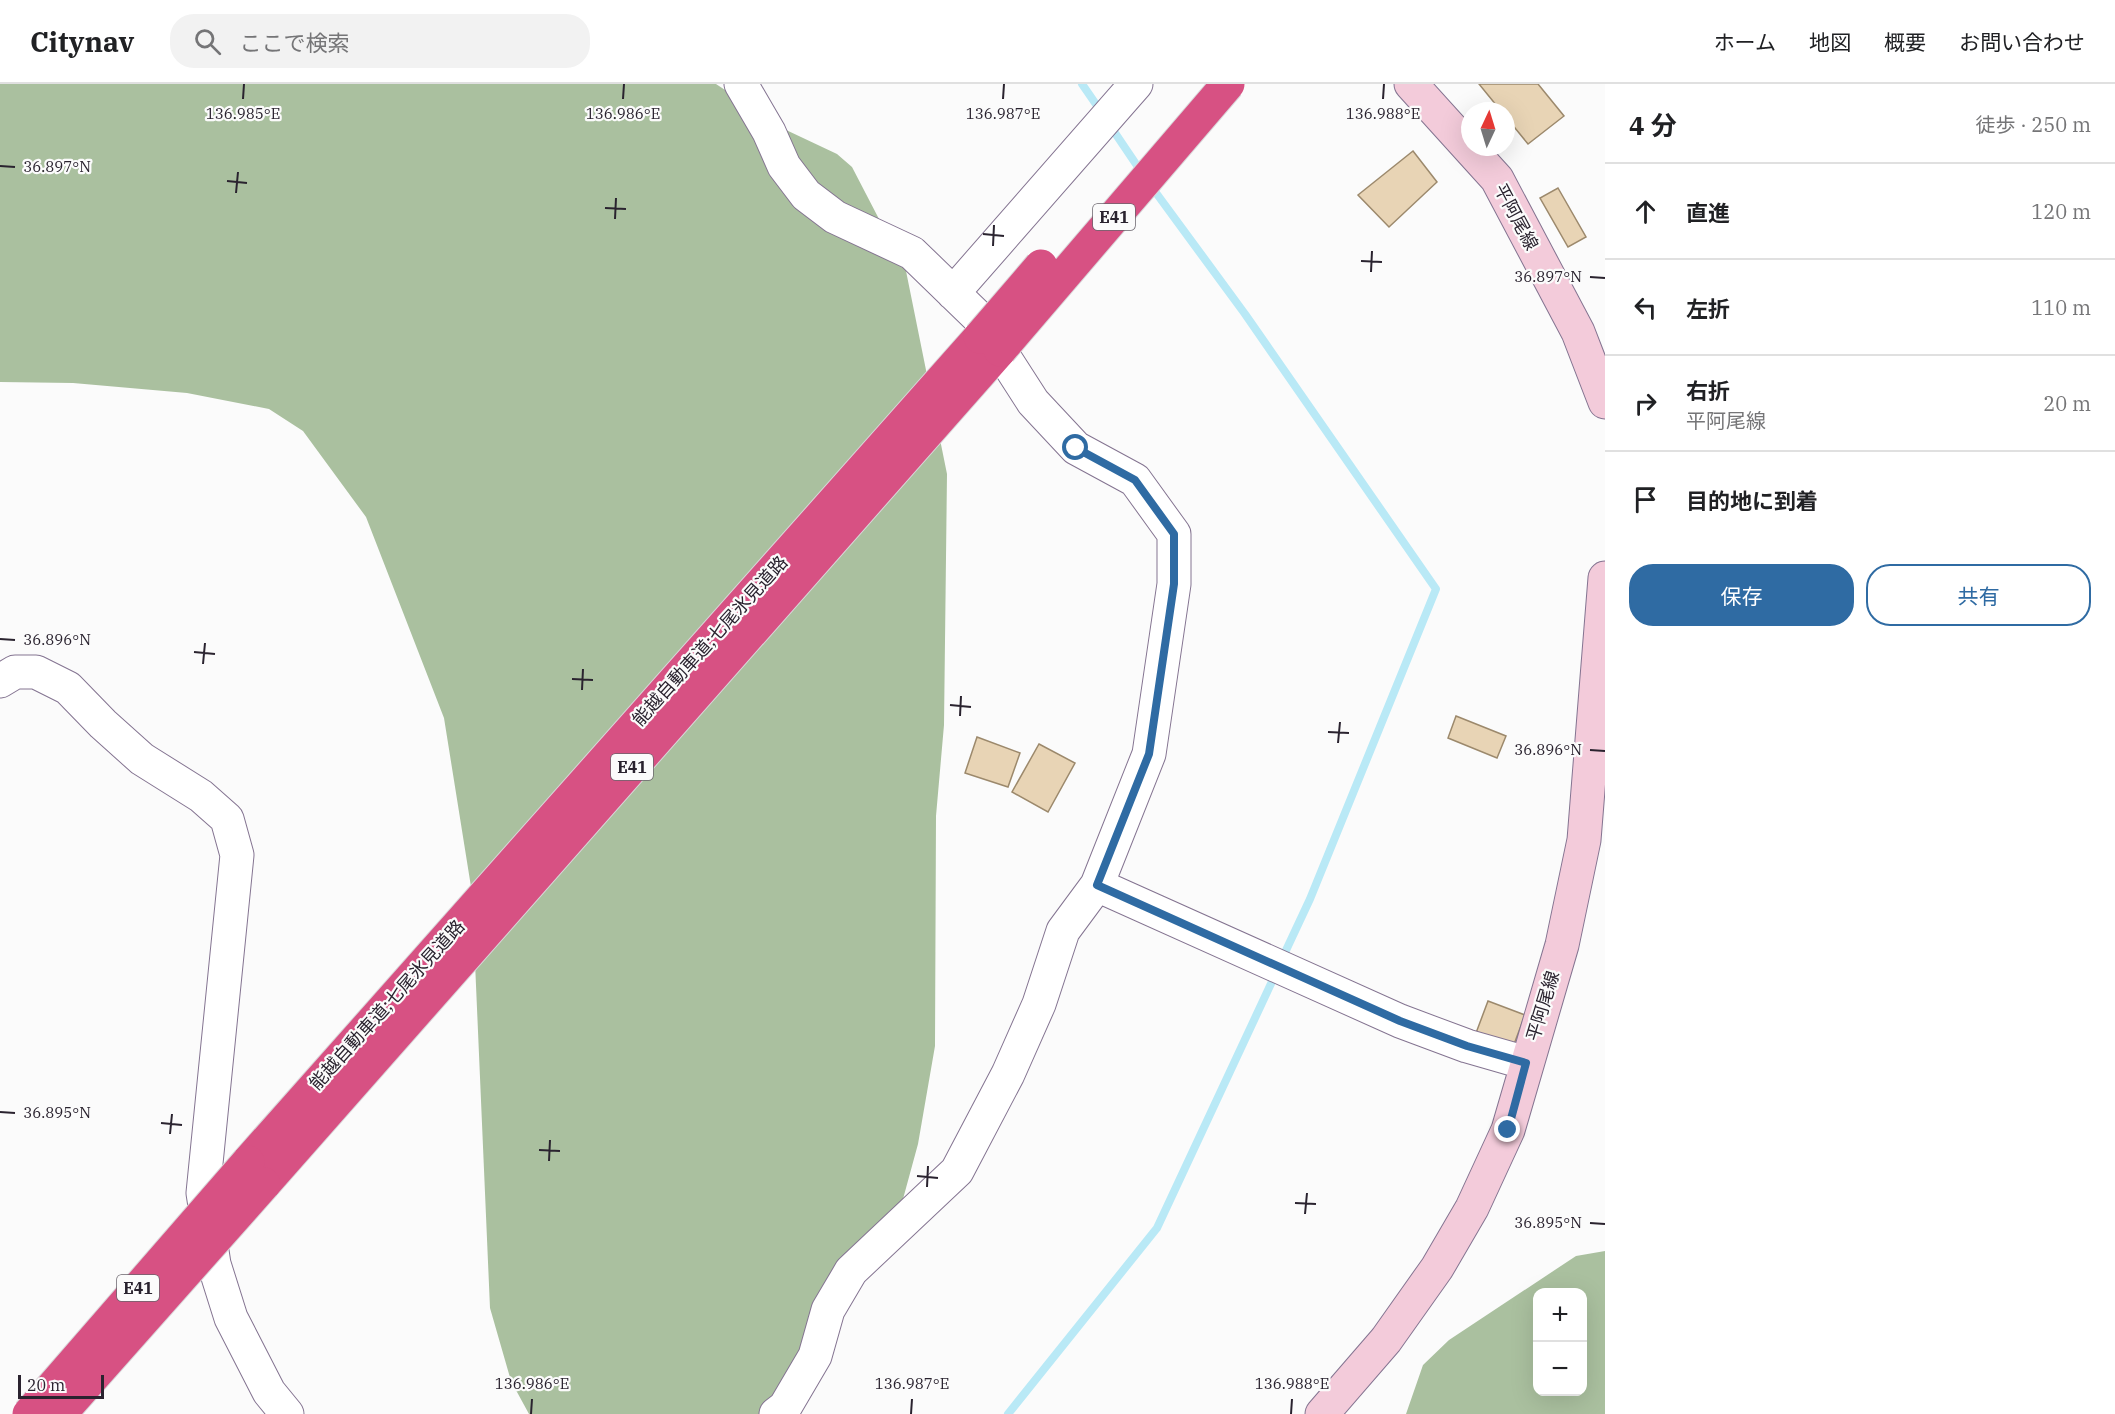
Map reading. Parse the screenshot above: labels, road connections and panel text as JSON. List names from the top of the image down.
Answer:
{
  "streets": {
    "highway": ["E41", "能越自動車道;七尾氷見道路"],
    "main road": ["平阿尾線"]
  },
  "scale_bar": "20 m",
  "north": "top",
  "page": {
    "header": "Citynav",
    "search": "ここで検索",
    "nav": [
      "ホーム",
      "地図",
      "概要",
      "お問い合わせ"
    ],
    "heading": ["4 分", "徒歩 · 250 m"],
    "list": [
      ["直進", "120 m"],
      ["左折", "110 m"],
      ["右折", "平阿尾線", "20 m"],
      "目的地に到着"
    ],
    "buttons": ["保存", "共有"],
    "map_buttons": ["+", "−"],
    "scale": "20 m"
  },
  "coordinates": [
    "136.985°E",
    "136.986°E",
    "136.987°E",
    "136.988°E",
    "36.897°N",
    "36.896°N",
    "36.895°N"
  ]
}
